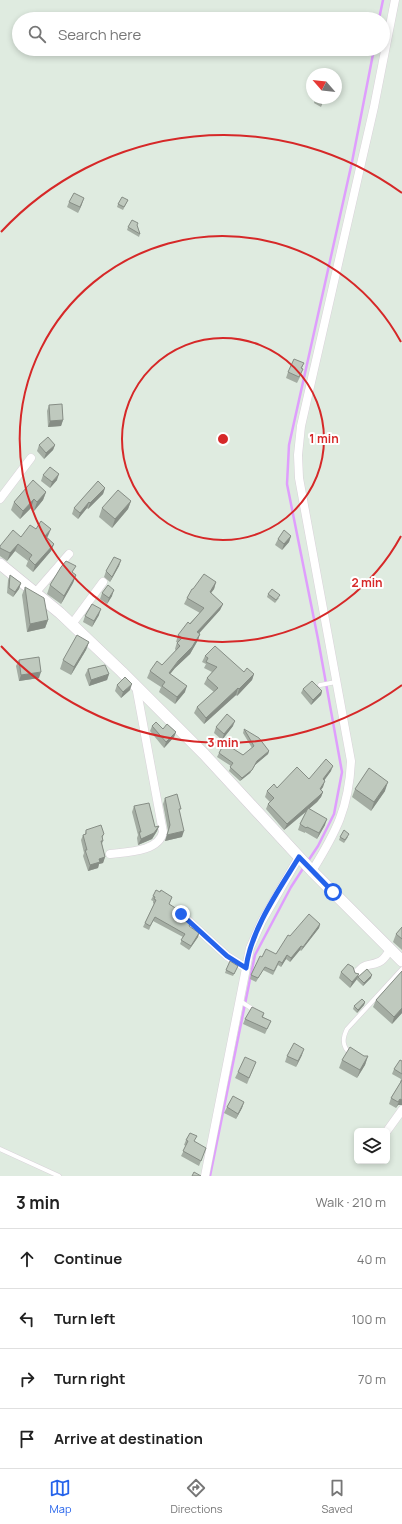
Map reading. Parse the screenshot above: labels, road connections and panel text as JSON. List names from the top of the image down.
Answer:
{
  "north": "top left",
  "page": {
    "search": "Search here",
    "heading": ["3 min", "Walk · 210 m"],
    "list": [
      ["Continue", "40 m"],
      ["Turn left", "100 m"],
      ["Turn right", "70 m"],
      "Arrive at destination"
    ],
    "nav": ["Map", "Directions", "Saved"]
  },
  "rings": ["1 min", "2 min", "3 min"]
}
